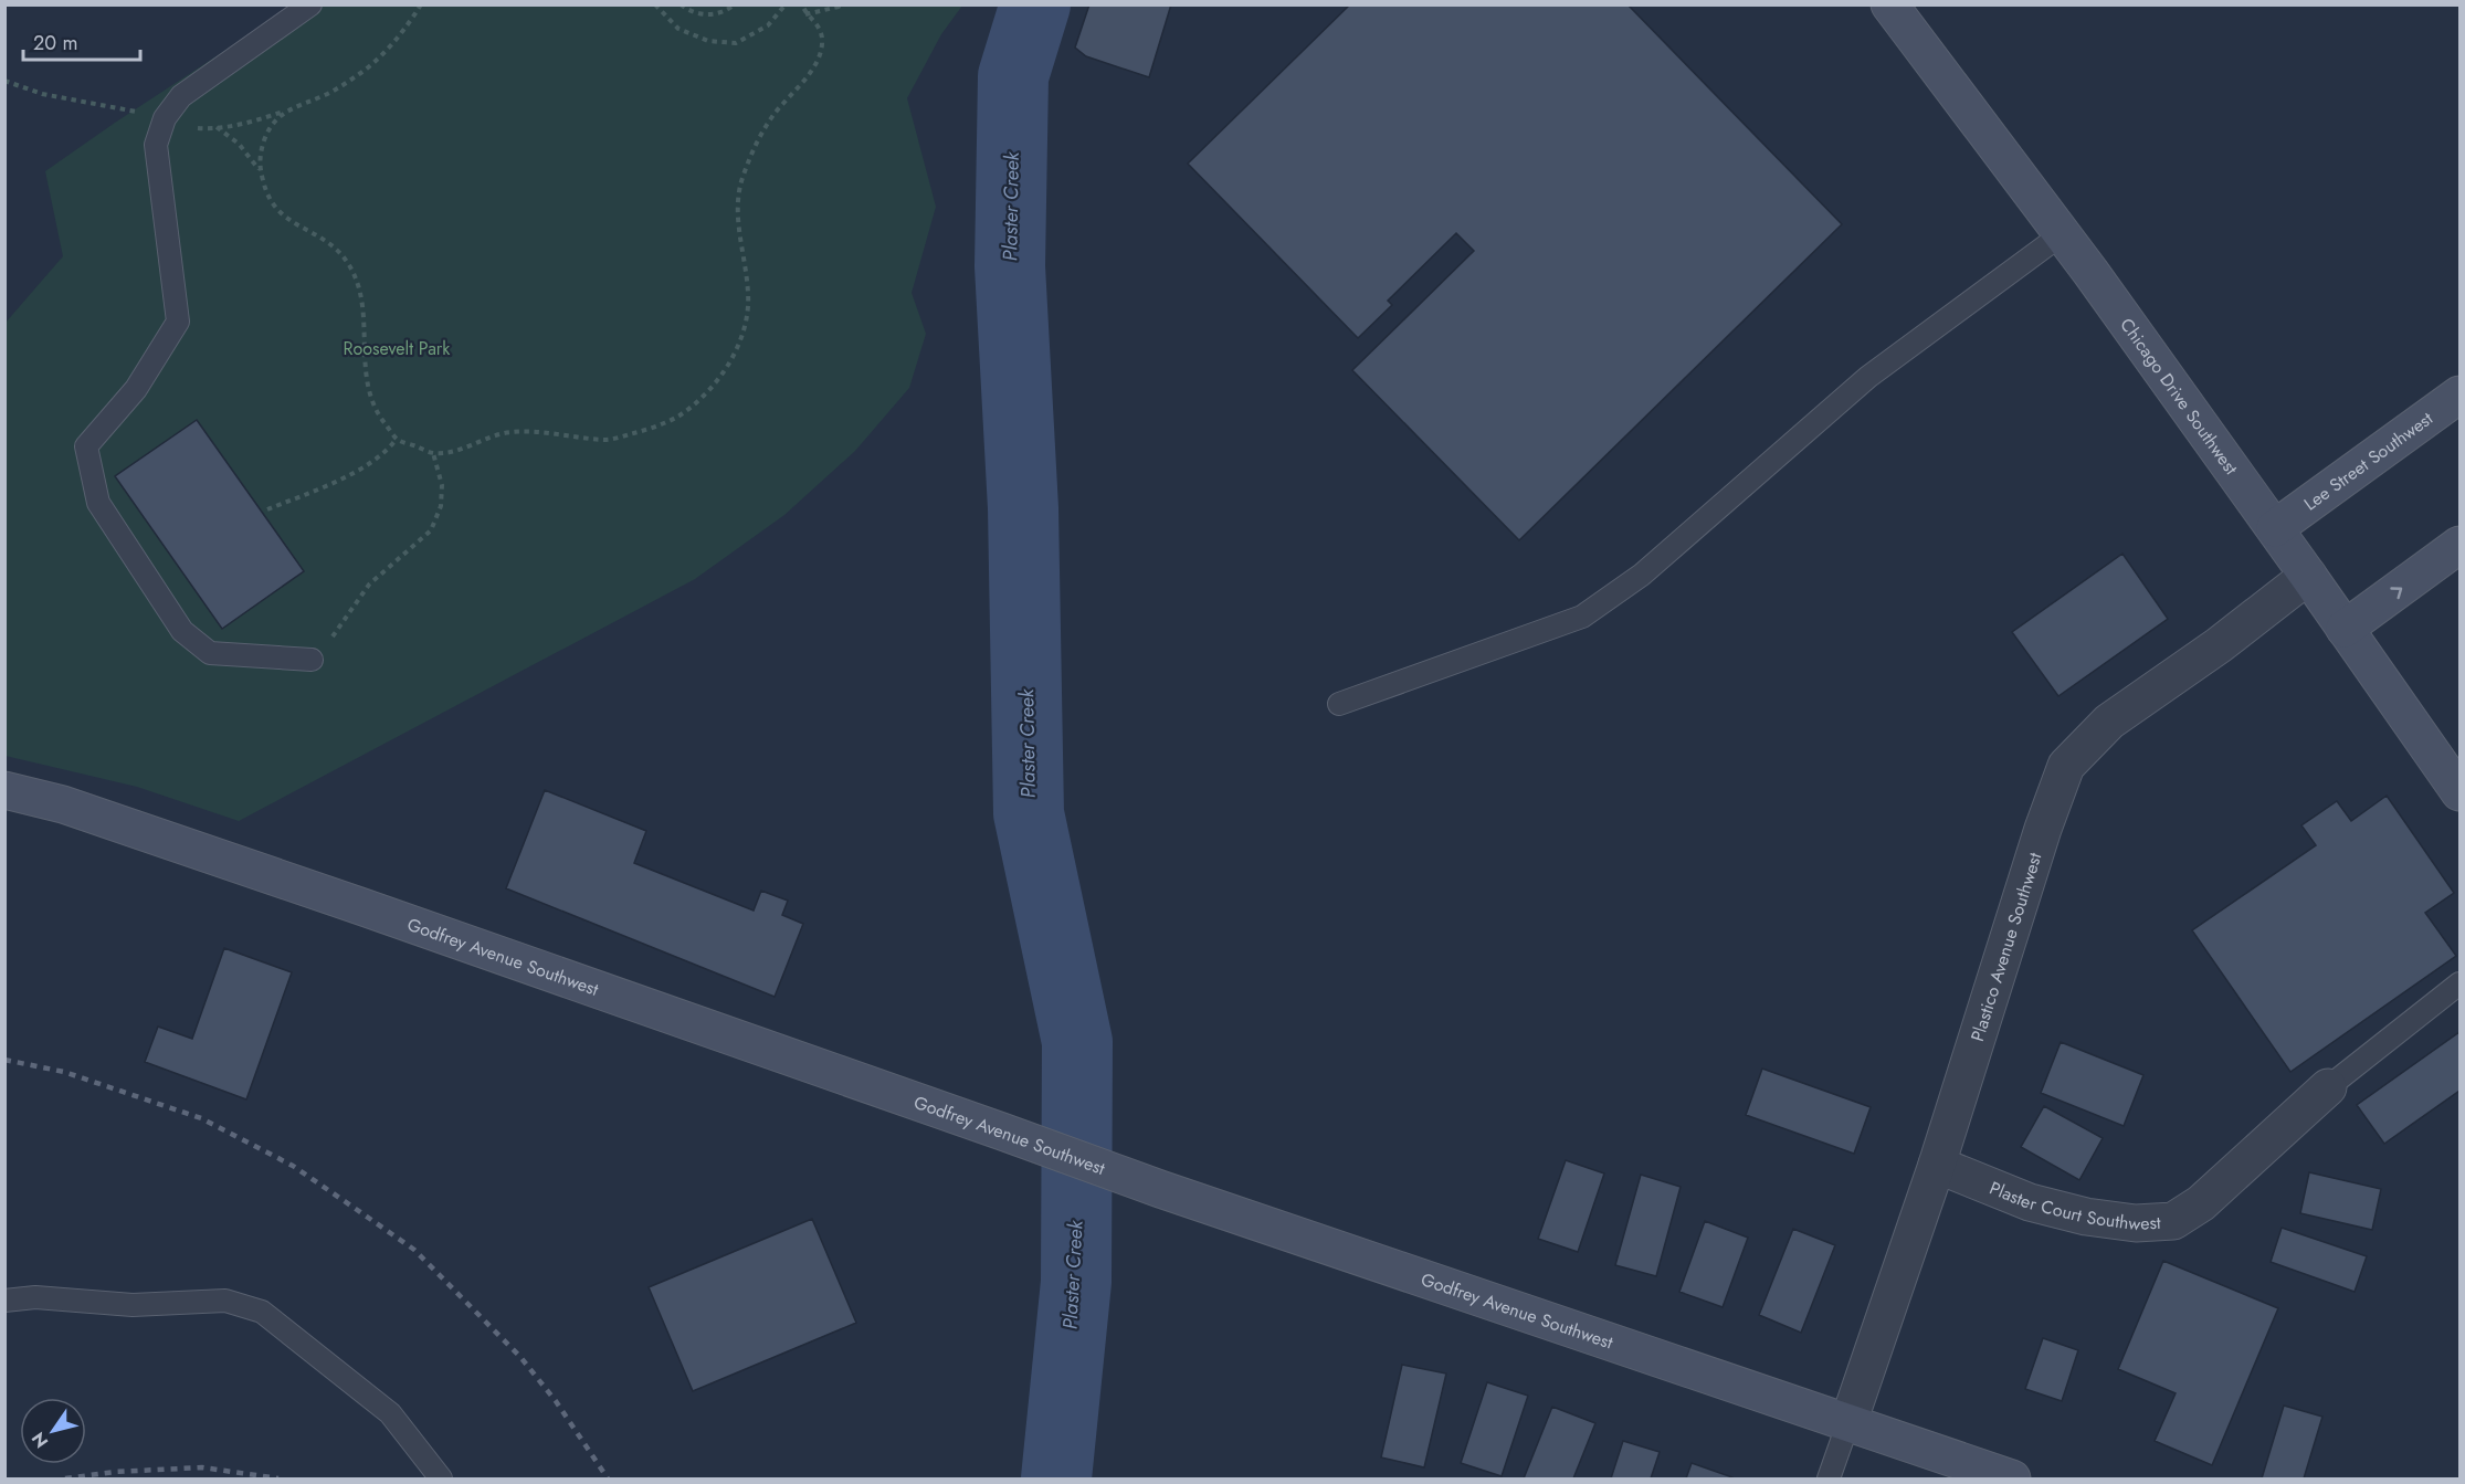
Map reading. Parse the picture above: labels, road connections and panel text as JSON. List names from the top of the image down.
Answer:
{
  "streets": {
    "main road": ["Chicago Drive Southwest", "Lee Street Southwest", "Godfrey Avenue Southwest"],
    "street": ["Plastico Avenue Southwest", "Plaster Court Southwest"]
  },
  "crossings": [
    ["Chicago Drive Southwest", "Lee Street Southwest"],
    ["Chicago Drive Southwest", "Plastico Avenue Southwest"],
    ["Plastico Avenue Southwest", "Godfrey Avenue Southwest"],
    ["Plastico Avenue Southwest", "Plaster Court Southwest"]
  ],
  "water": ["Plaster Creek"],
  "parks": ["Roosevelt Park"],
  "scale_bar": "20 m",
  "north": "bottom left"
}
